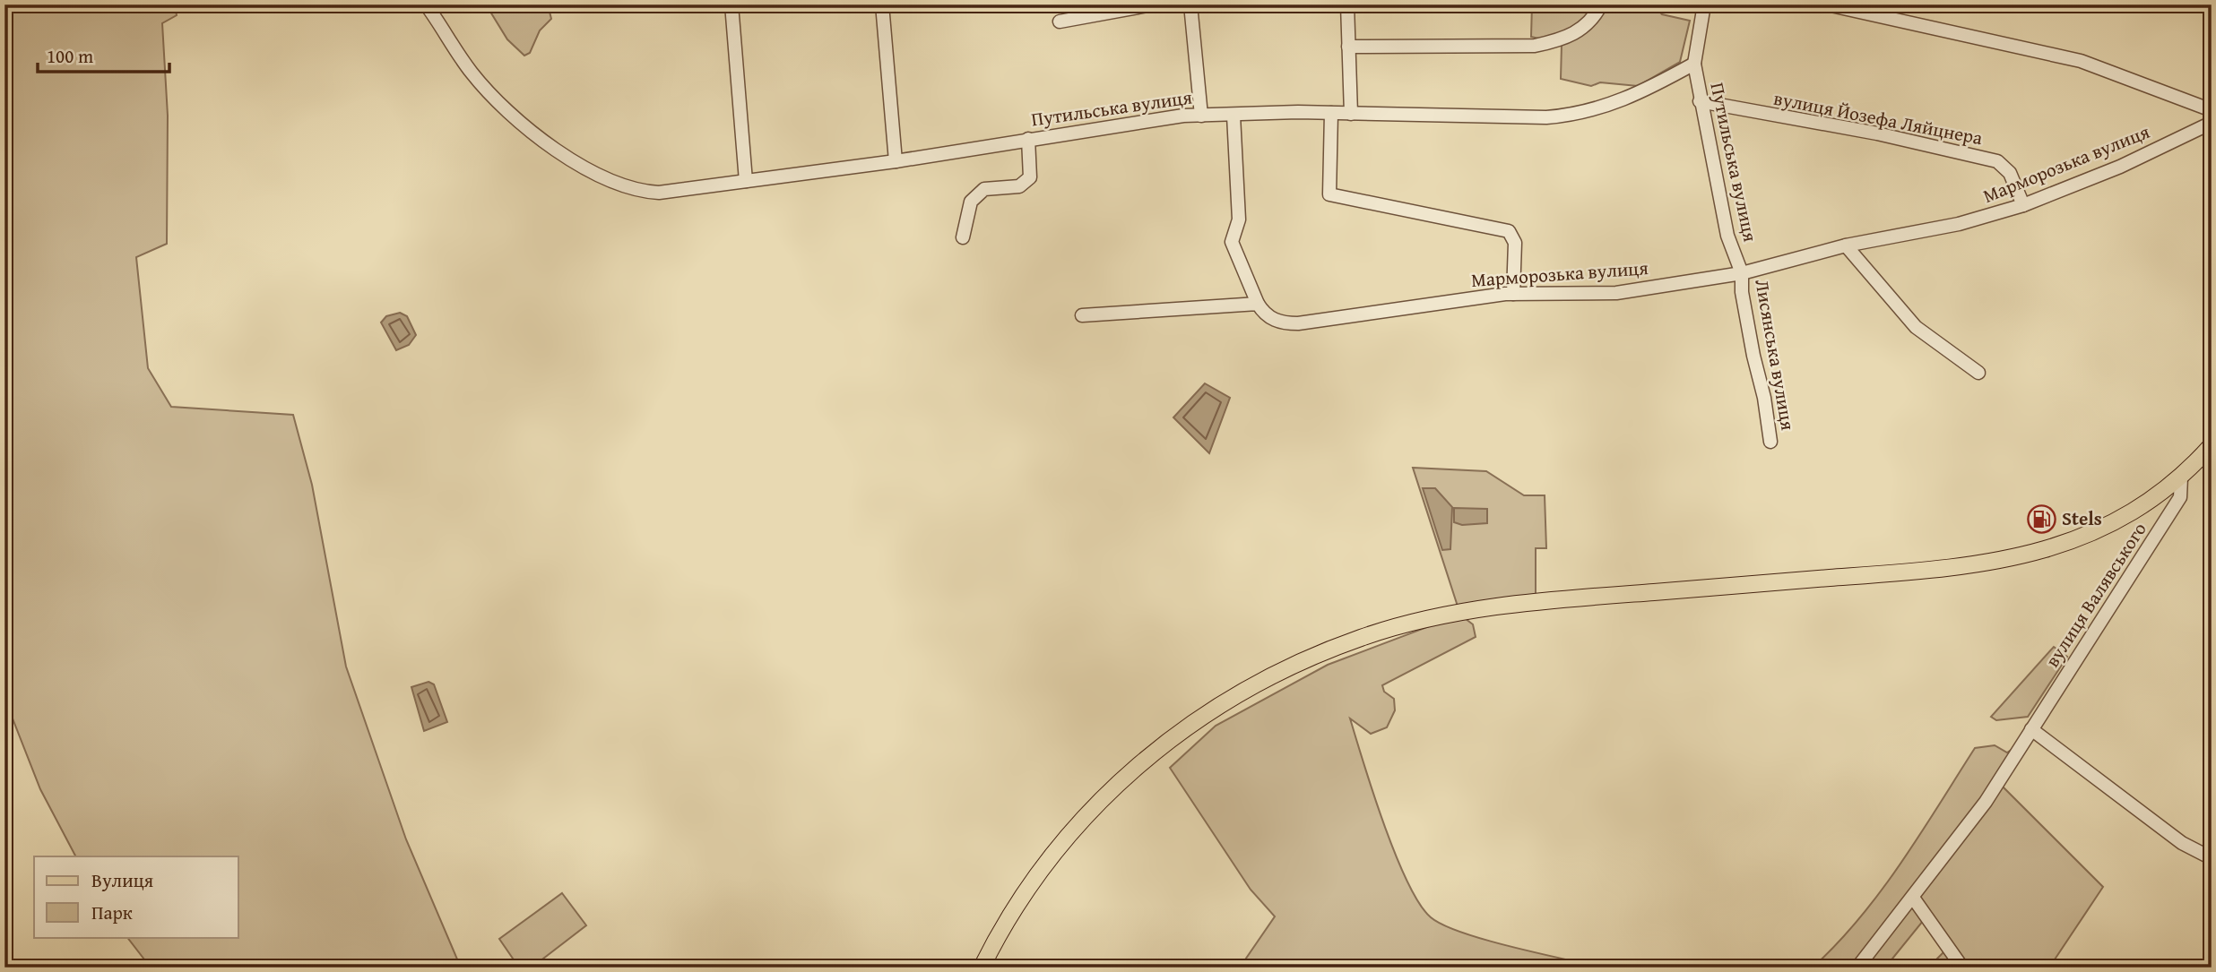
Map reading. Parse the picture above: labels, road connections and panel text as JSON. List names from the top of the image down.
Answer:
{
  "streets": {
    "street": [
      "Путильська вулиця",
      "вулиця Йозефа Ляйцнера",
      "Марморозька вулиця",
      "Лисянська вулиця",
      "вулиця Валявського"
    ]
  },
  "crossings": [
    ["Путильська вулиця", "вулиця Йозефа Ляйцнера"],
    ["Путильська вулиця", "Марморозька вулиця"],
    ["Путильська вулиця", "Лисянська вулиця"],
    ["вулиця Йозефа Ляйцнера", "Марморозька вулиця"],
    ["Марморозька вулиця", "Лисянська вулиця"]
  ],
  "places": {
    "fuel station": ["Stels"]
  },
  "legend": ["Вулиця", "Парк"],
  "scale_bar": "100 m"
}
